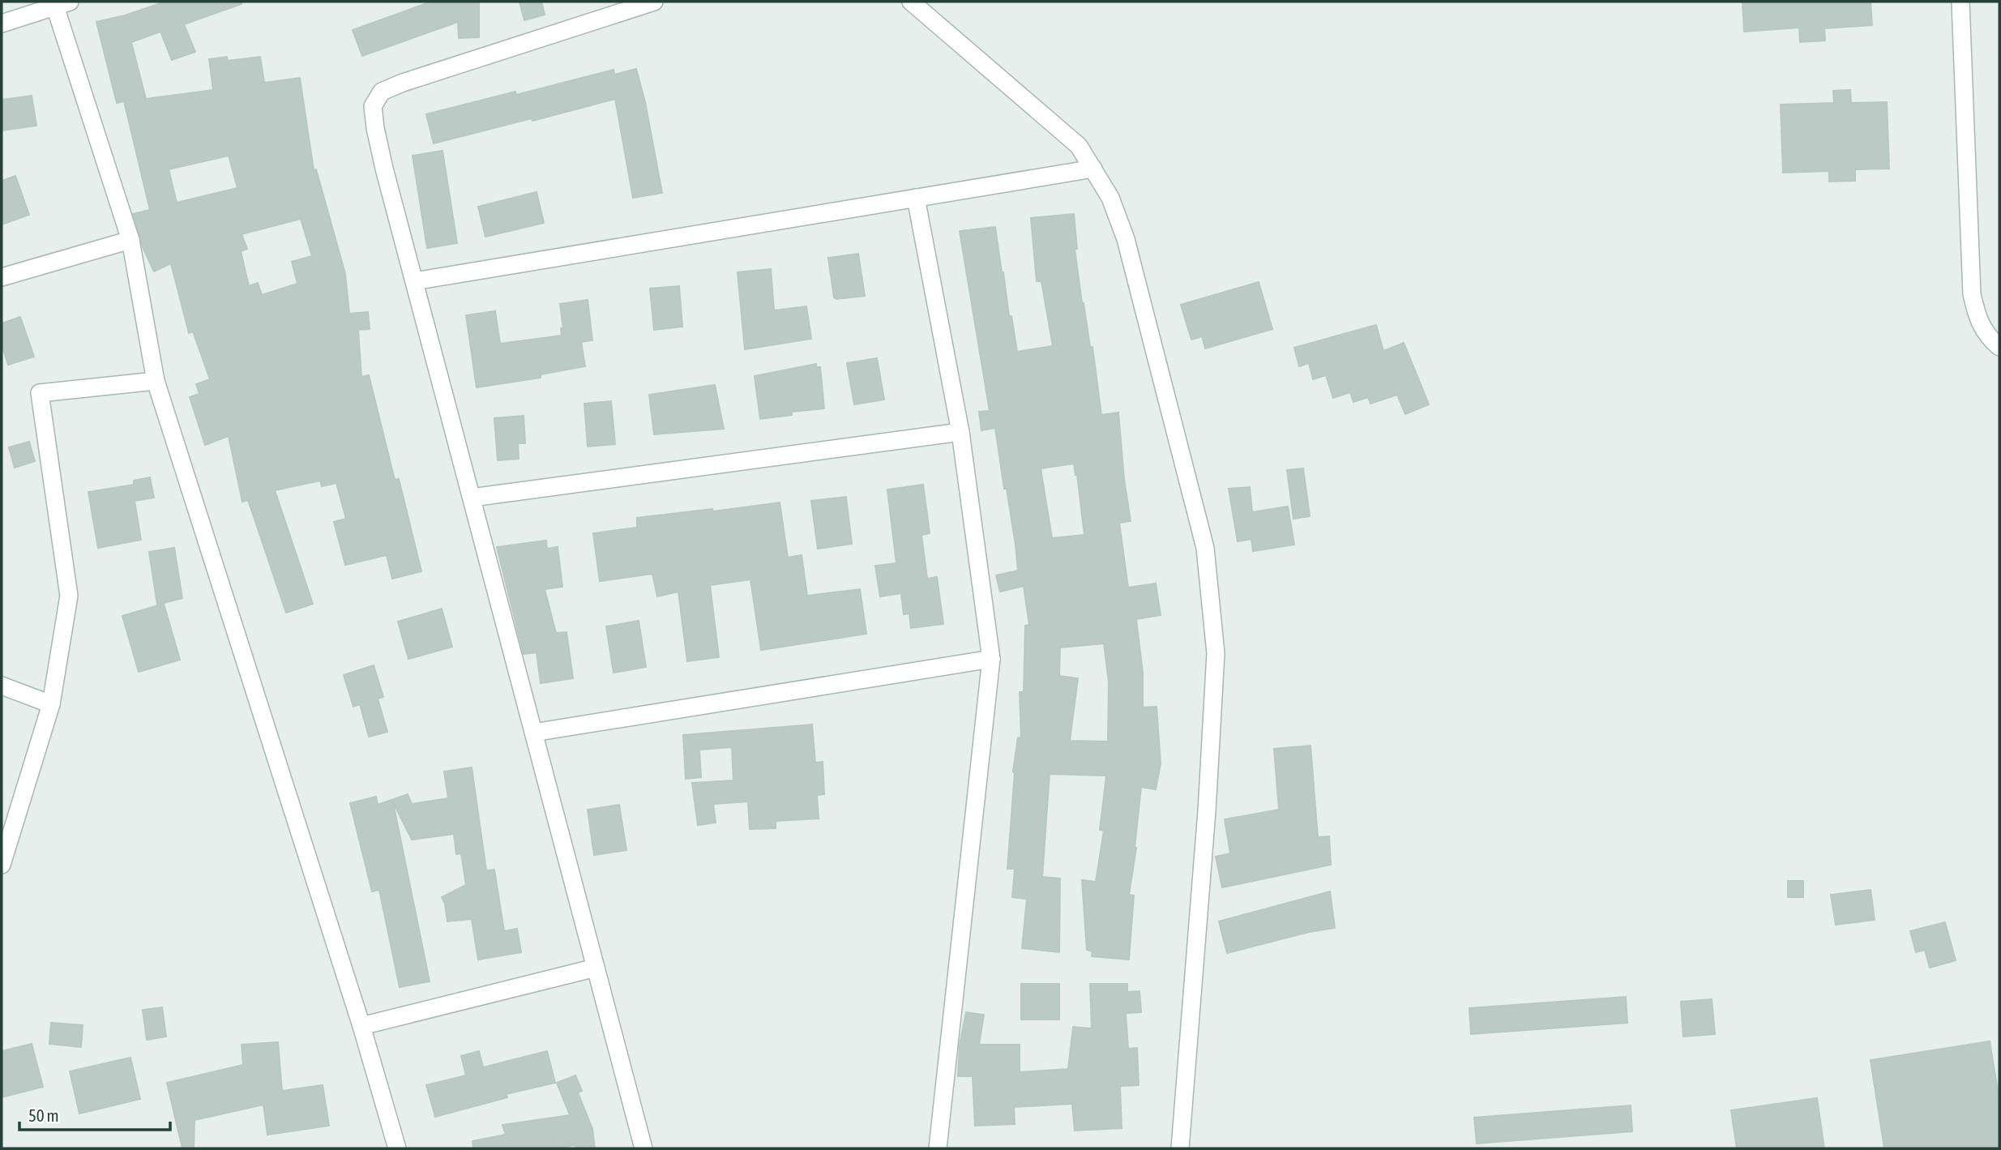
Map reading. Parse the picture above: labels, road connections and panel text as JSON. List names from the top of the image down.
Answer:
{
  "scale_bar": "50 m"
}
